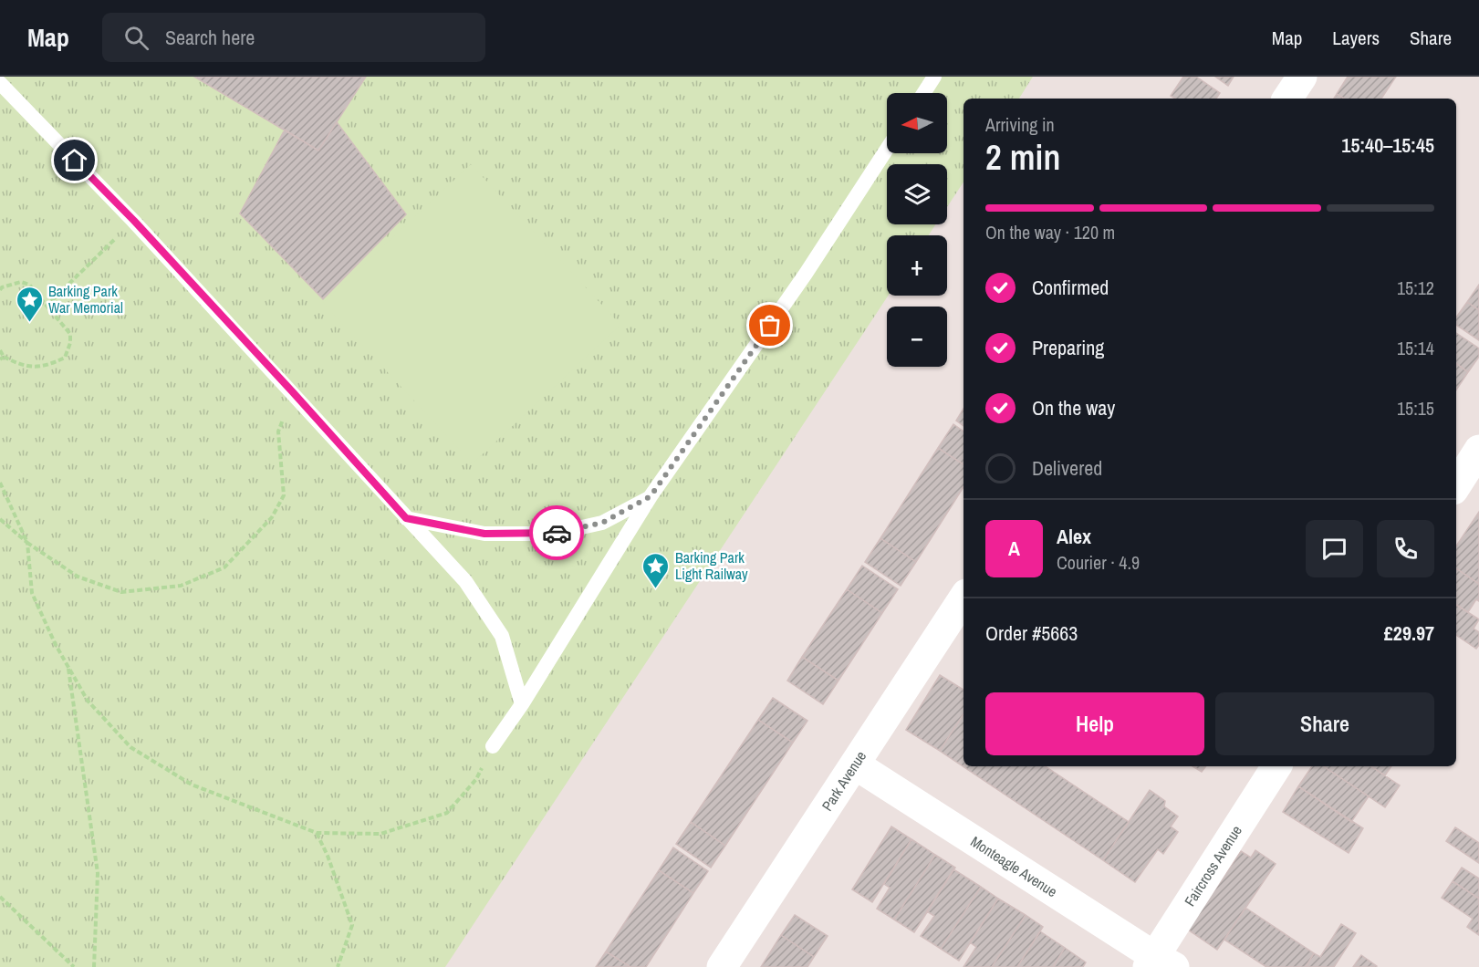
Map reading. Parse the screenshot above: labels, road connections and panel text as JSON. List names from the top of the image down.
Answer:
{
  "streets": {
    "street": ["Park Avenue", "Faircross Avenue", "Monteagle Avenue"]
  },
  "crossings": [
    ["Park Avenue", "Monteagle Avenue"],
    ["Faircross Avenue", "Monteagle Avenue"]
  ],
  "places": {
    "place": ["Barking Park War Memorial", "Barking Park Light Railway"]
  },
  "north": "left",
  "page": {
    "header": "Map",
    "search": "Search here",
    "nav": ["Map", "Layers", "Share"],
    "map_buttons": ["+", "−"],
    "heading": ["2 min", "Arriving in", "15:40–15:45"],
    "panel": [
      "Alex",
      "Courier · 4.9",
      "Order #5663",
      "£29.97"
    ],
    "bar": "On the way · 120 m",
    "list": [
      ["Confirmed", "15:12"],
      ["Preparing", "15:14"],
      ["On the way", "15:15"],
      "Delivered"
    ],
    "round": "A",
    "buttons": ["Help", "Share"]
  }
}
